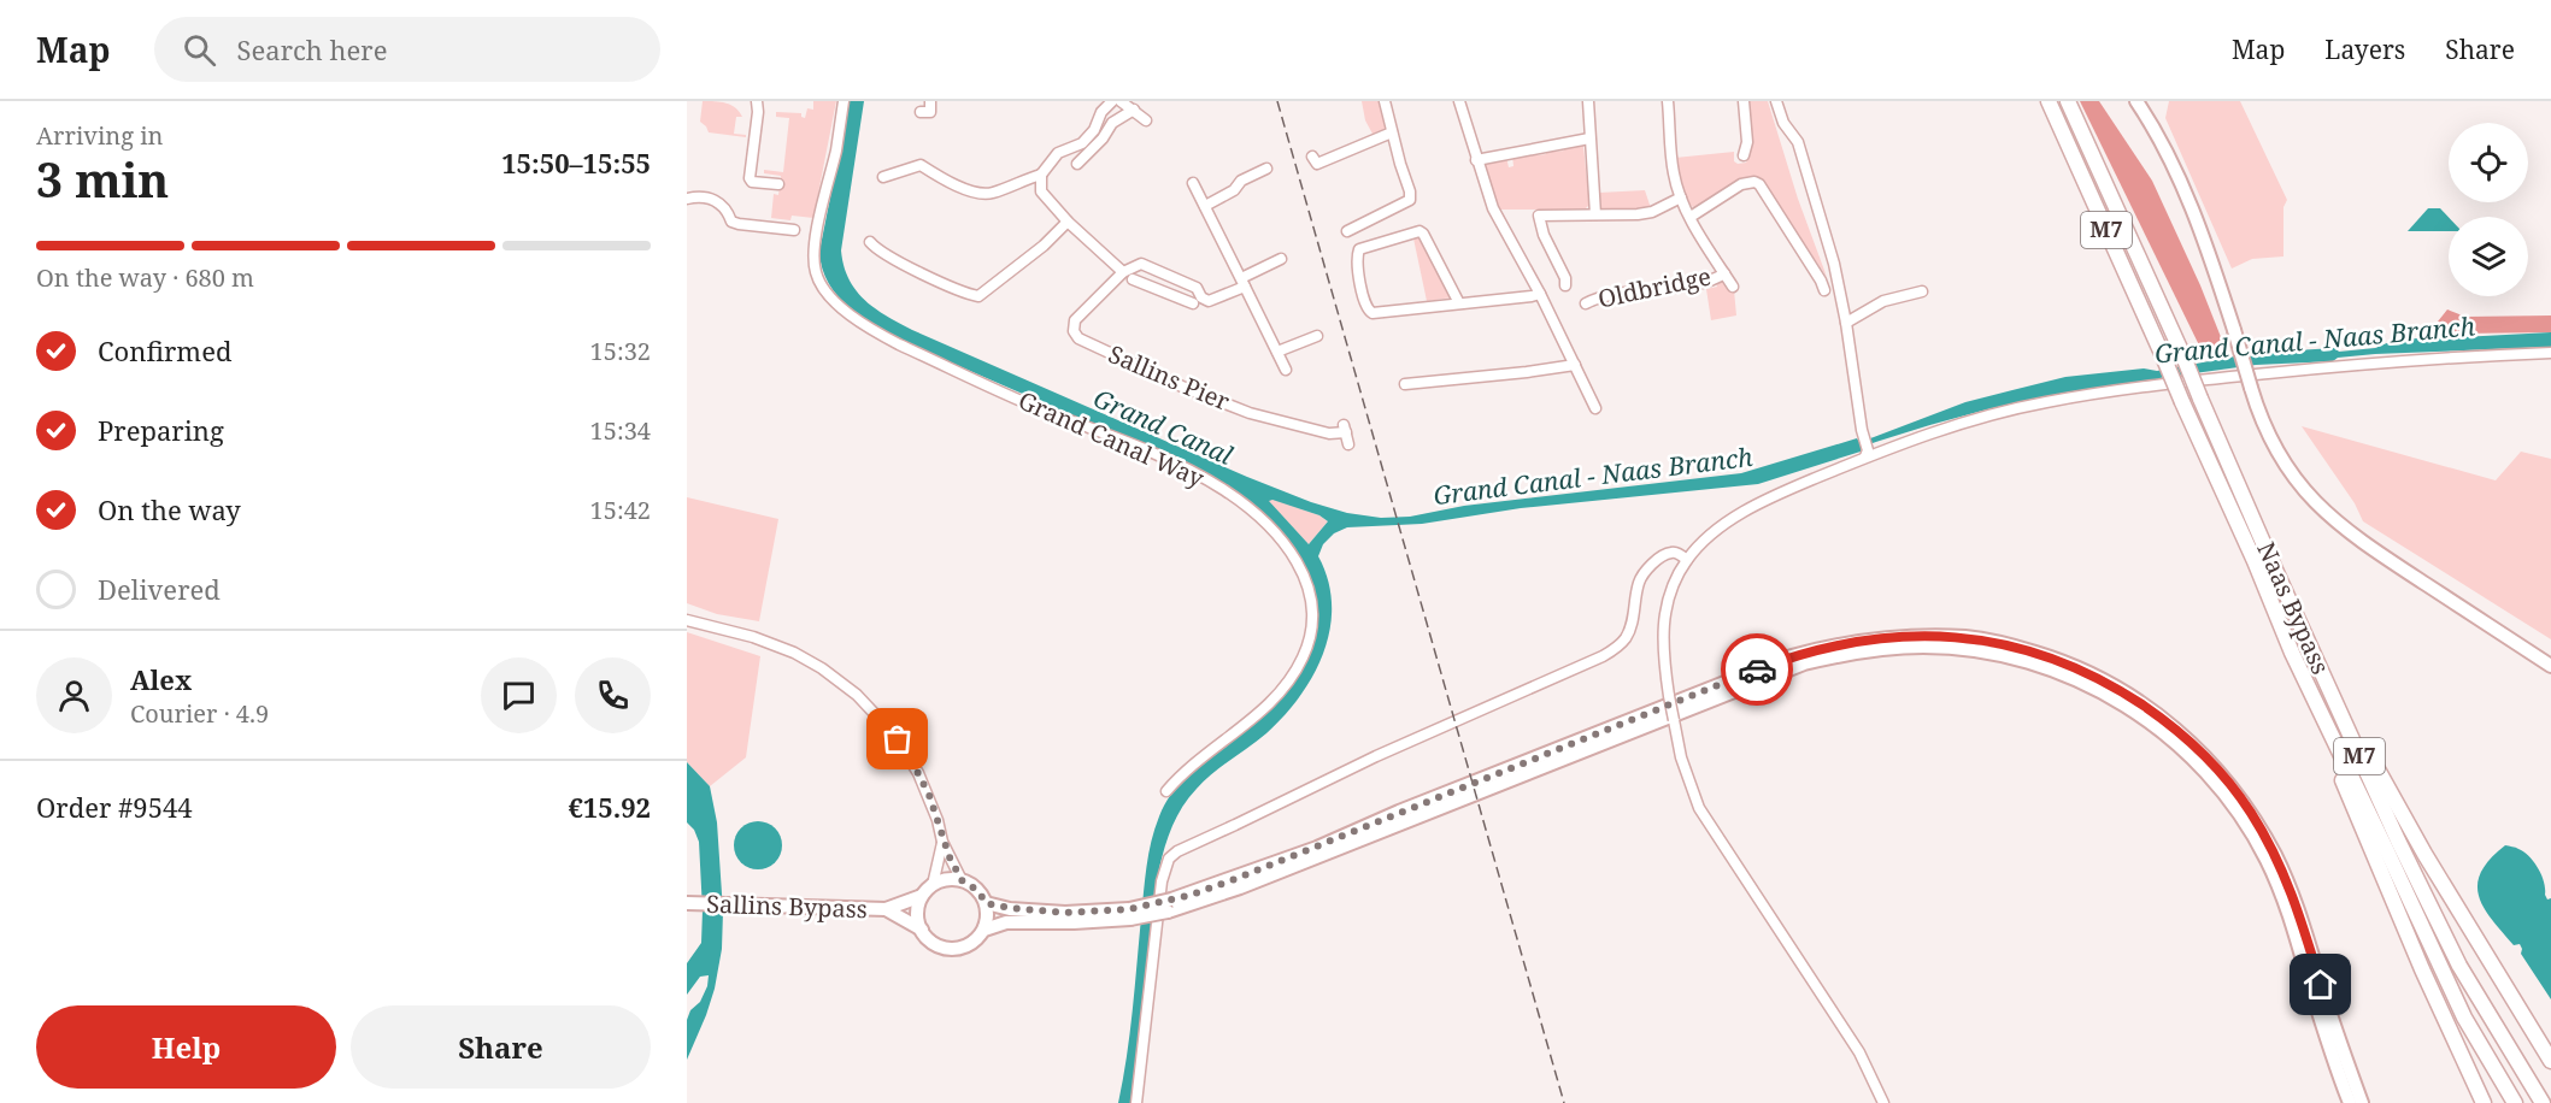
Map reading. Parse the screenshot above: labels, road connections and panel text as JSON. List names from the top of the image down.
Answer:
{
  "streets": {
    "highway": ["M7", "Naas Bypass"],
    "main road": ["Sallins Bypass"],
    "street": ["Oldbridge", "Sallins Pier", "Grand Canal Way"]
  },
  "crossings": [
    ["M7", "Naas Bypass"]
  ],
  "water": ["Grand Canal - Naas Branch", "Grand Canal"],
  "page": {
    "header": "Map",
    "search": "Search here",
    "nav": ["Map", "Layers", "Share"],
    "heading": ["3 min", "Arriving in", "15:50–15:55"],
    "panel": [
      "Alex",
      "Courier · 4.9",
      "Order #9544",
      "€15.92"
    ],
    "bar": "On the way · 680 m",
    "list": [
      ["Confirmed", "15:32"],
      ["Preparing", "15:34"],
      ["On the way", "15:42"],
      "Delivered"
    ],
    "buttons": ["Help", "Share"]
  }
}
